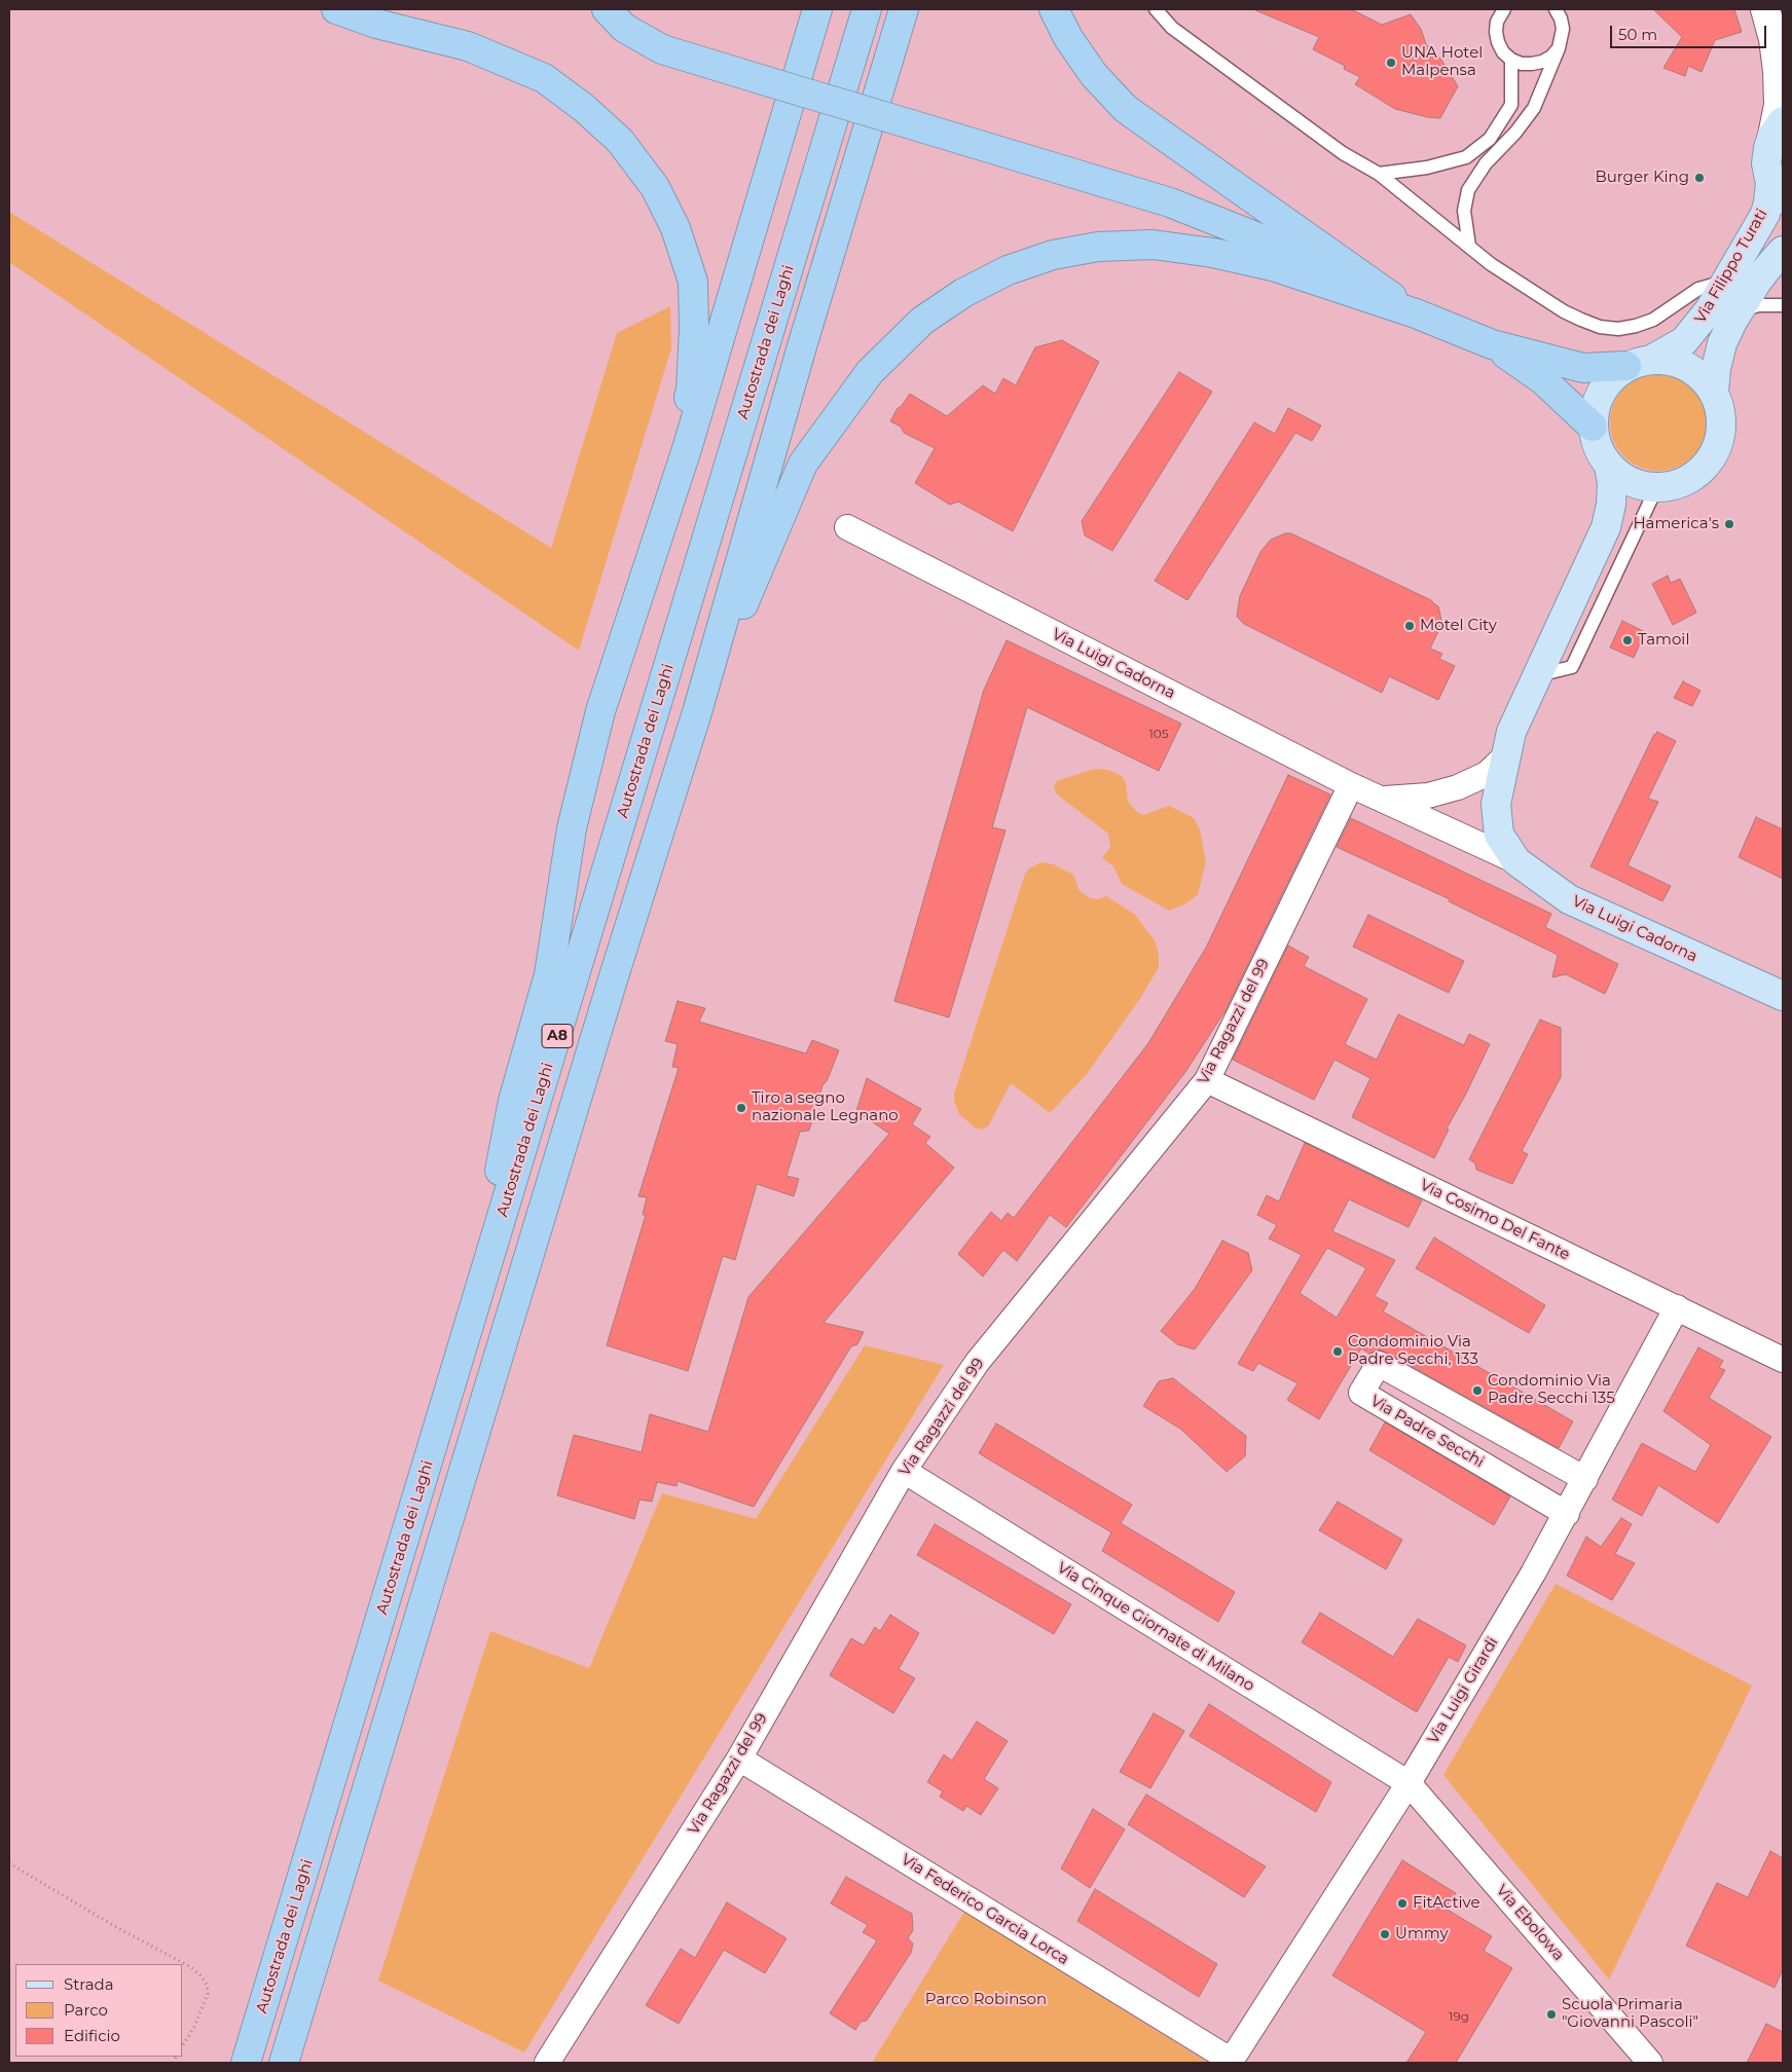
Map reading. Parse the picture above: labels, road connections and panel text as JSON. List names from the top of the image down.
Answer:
{
  "streets": {
    "highway": ["Autostrada dei Laghi", "A8"],
    "main road": ["Via Filippo Turati", "Via Luigi Cadorna"],
    "street": [
      "Via Ragazzi del 99",
      "Via Cosimo Del Fante",
      "Via Padre Secchi",
      "Via Cinque Giornate di Milano",
      "Via Luigi Girardi",
      "Via Federico Garcia Lorca",
      "Via Ebolowa"
    ]
  },
  "crossings": [
    ["Via Luigi Cadorna", "Via Ragazzi del 99"],
    ["Via Ragazzi del 99", "Via Cosimo Del Fante"],
    ["Via Ragazzi del 99", "Via Cinque Giornate di Milano"],
    ["Via Ragazzi del 99", "Via Federico Garcia Lorca"],
    ["Via Cosimo Del Fante", "Via Luigi Girardi"],
    ["Via Padre Secchi", "Via Luigi Girardi"],
    ["Via Cinque Giornate di Milano", "Via Luigi Girardi"],
    ["Via Cinque Giornate di Milano", "Via Ebolowa"],
    ["Via Luigi Girardi", "Via Federico Garcia Lorca"],
    ["Via Luigi Girardi", "Via Ebolowa"]
  ],
  "parks": ["Parco Robinson"],
  "places": [
    "UNA Hotel Malpensa",
    "Burger King",
    "Hamerica's",
    "Motel City",
    "Tamoil",
    "Tiro a segno nazionale Legnano",
    "Condominio Via Padre Secchi, 133",
    "Condominio Via Padre Secchi 135",
    "FitActive",
    "Ummy",
    "Scuola Primaria \"Giovanni Pascoli\""
  ],
  "house_numbers": ["105", "19g"],
  "legend": ["Strada", "Parco", "Edificio"],
  "scale_bar": "50 m"
}
